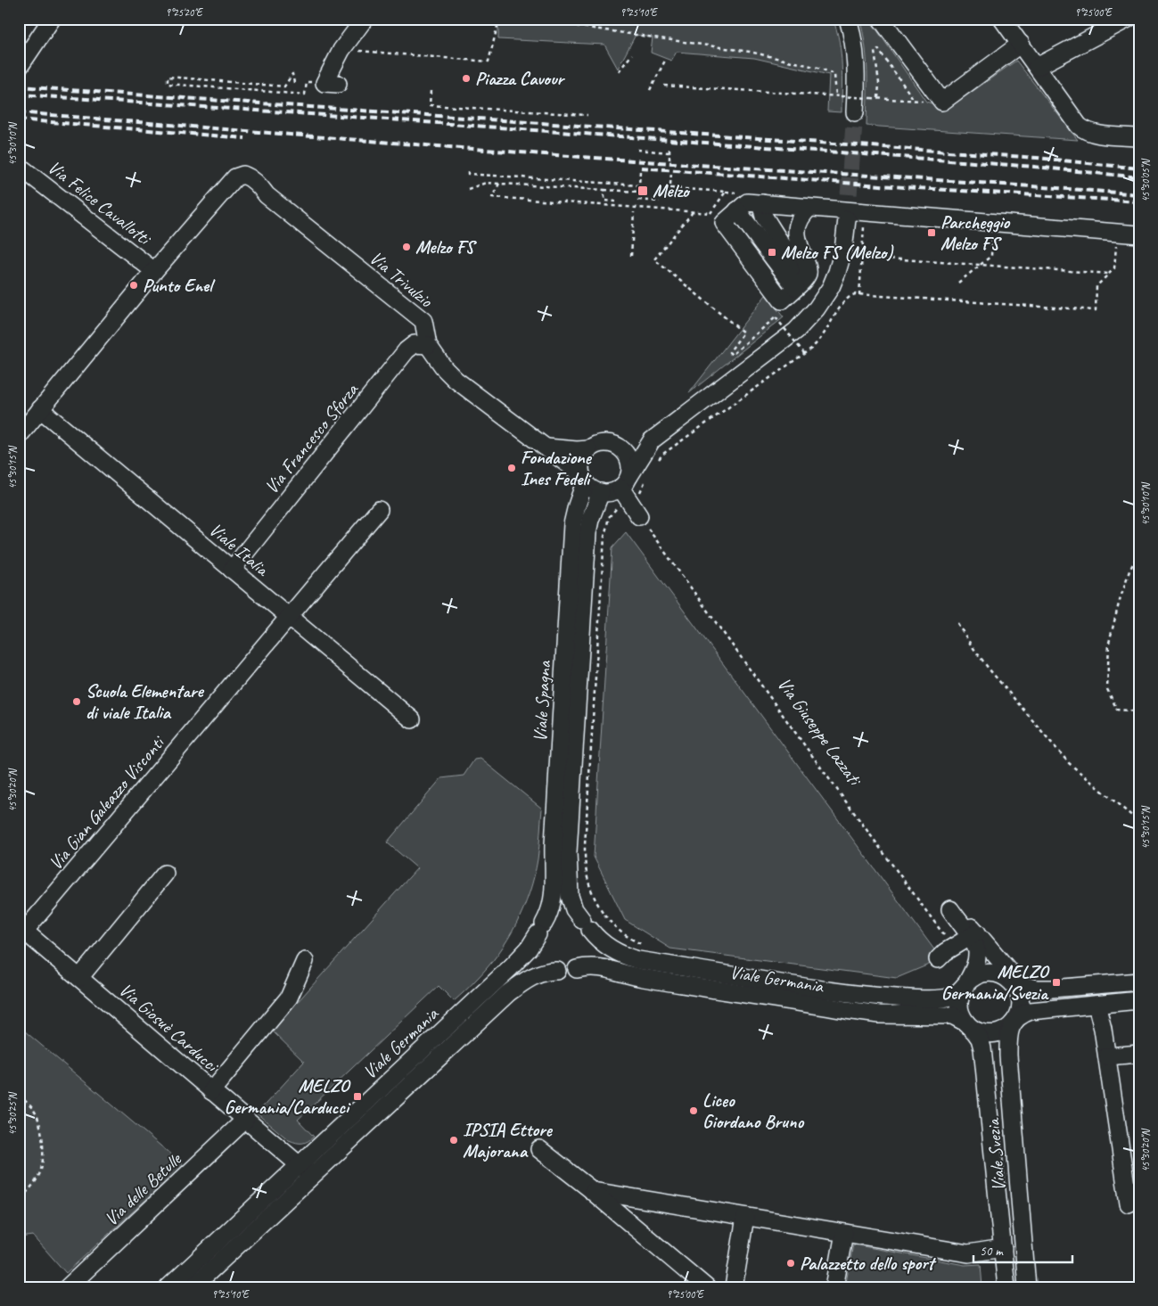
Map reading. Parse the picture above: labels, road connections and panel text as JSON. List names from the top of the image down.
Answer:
{
  "streets": {
    "street": [
      "Via Felice Cavallotti",
      "Via Trivulzio",
      "Via Francesco Sforza",
      "Viale Italia",
      "Viale Spagna",
      "Via Gian Galeazzo Visconti",
      "Viale Germania",
      "Via Giosuè Carducci",
      "Viale Svezia",
      "Via delle Betulle"
    ],
    "path": ["Via Giuseppe Lazzati"]
  },
  "crossings": [
    ["Via Felice Cavallotti", "Via Trivulzio"],
    ["Via Trivulzio", "Via Francesco Sforza"],
    ["Via Trivulzio", "Viale Spagna"],
    ["Via Francesco Sforza", "Viale Italia"],
    ["Viale Italia", "Via Gian Galeazzo Visconti"],
    ["Viale Spagna", "Viale Germania"],
    ["Via Gian Galeazzo Visconti", "Via Giosuè Carducci"],
    ["Viale Germania", "Via Giosuè Carducci"],
    ["Viale Germania", "Viale Svezia"],
    ["Via Giosuè Carducci", "Via delle Betulle"]
  ],
  "places": {
    "other": [
      "Piazza Cavour",
      "Melzo FS",
      "Punto Enel",
      "Fondazione Ines Fedeli",
      "Scuola Elementare di viale Italia",
      "Liceo Giordano Bruno",
      "IPSIA Ettore Majorana",
      "Palazzetto dello sport"
    ],
    "transit": [
      "Melzo",
      "Parcheggio Melzo FS",
      "Melzo FS (Melzo)",
      "MELZO Germania/Svezia",
      "MELZO Germania/Carducci"
    ]
  },
  "scale_bar": "50 m",
  "coordinates": [
    "9°25'20\"E",
    "9°25'10\"E",
    "9°25'00\"E",
    "45°30'10\"N",
    "45°30'05\"N",
    "45°30'15\"N",
    "45°30'20\"N",
    "45°30'25\"N"
  ]
}
